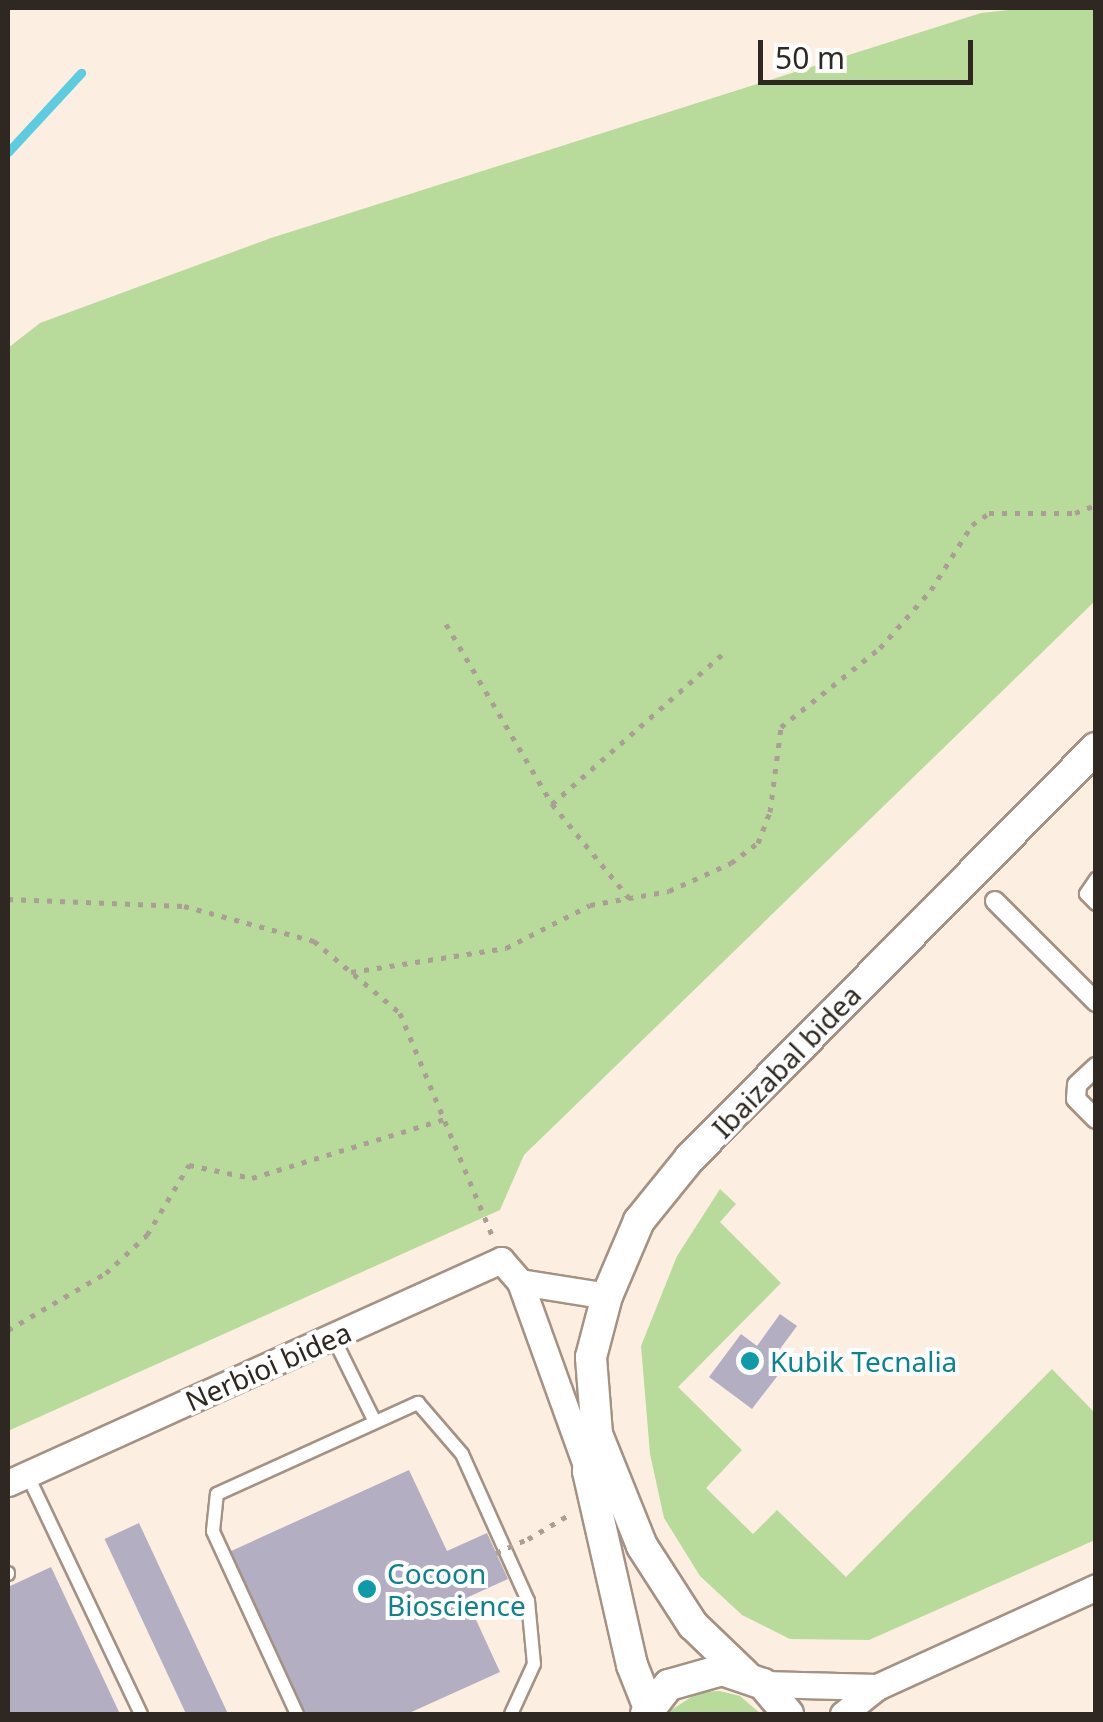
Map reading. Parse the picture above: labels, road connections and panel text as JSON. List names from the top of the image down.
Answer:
{
  "streets": {
    "street": ["Ibaizabal bidea", "Nerbioi bidea"]
  },
  "places": ["Kubik Tecnalia", "Cocoon Bioscience"],
  "scale_bar": "50 m"
}
